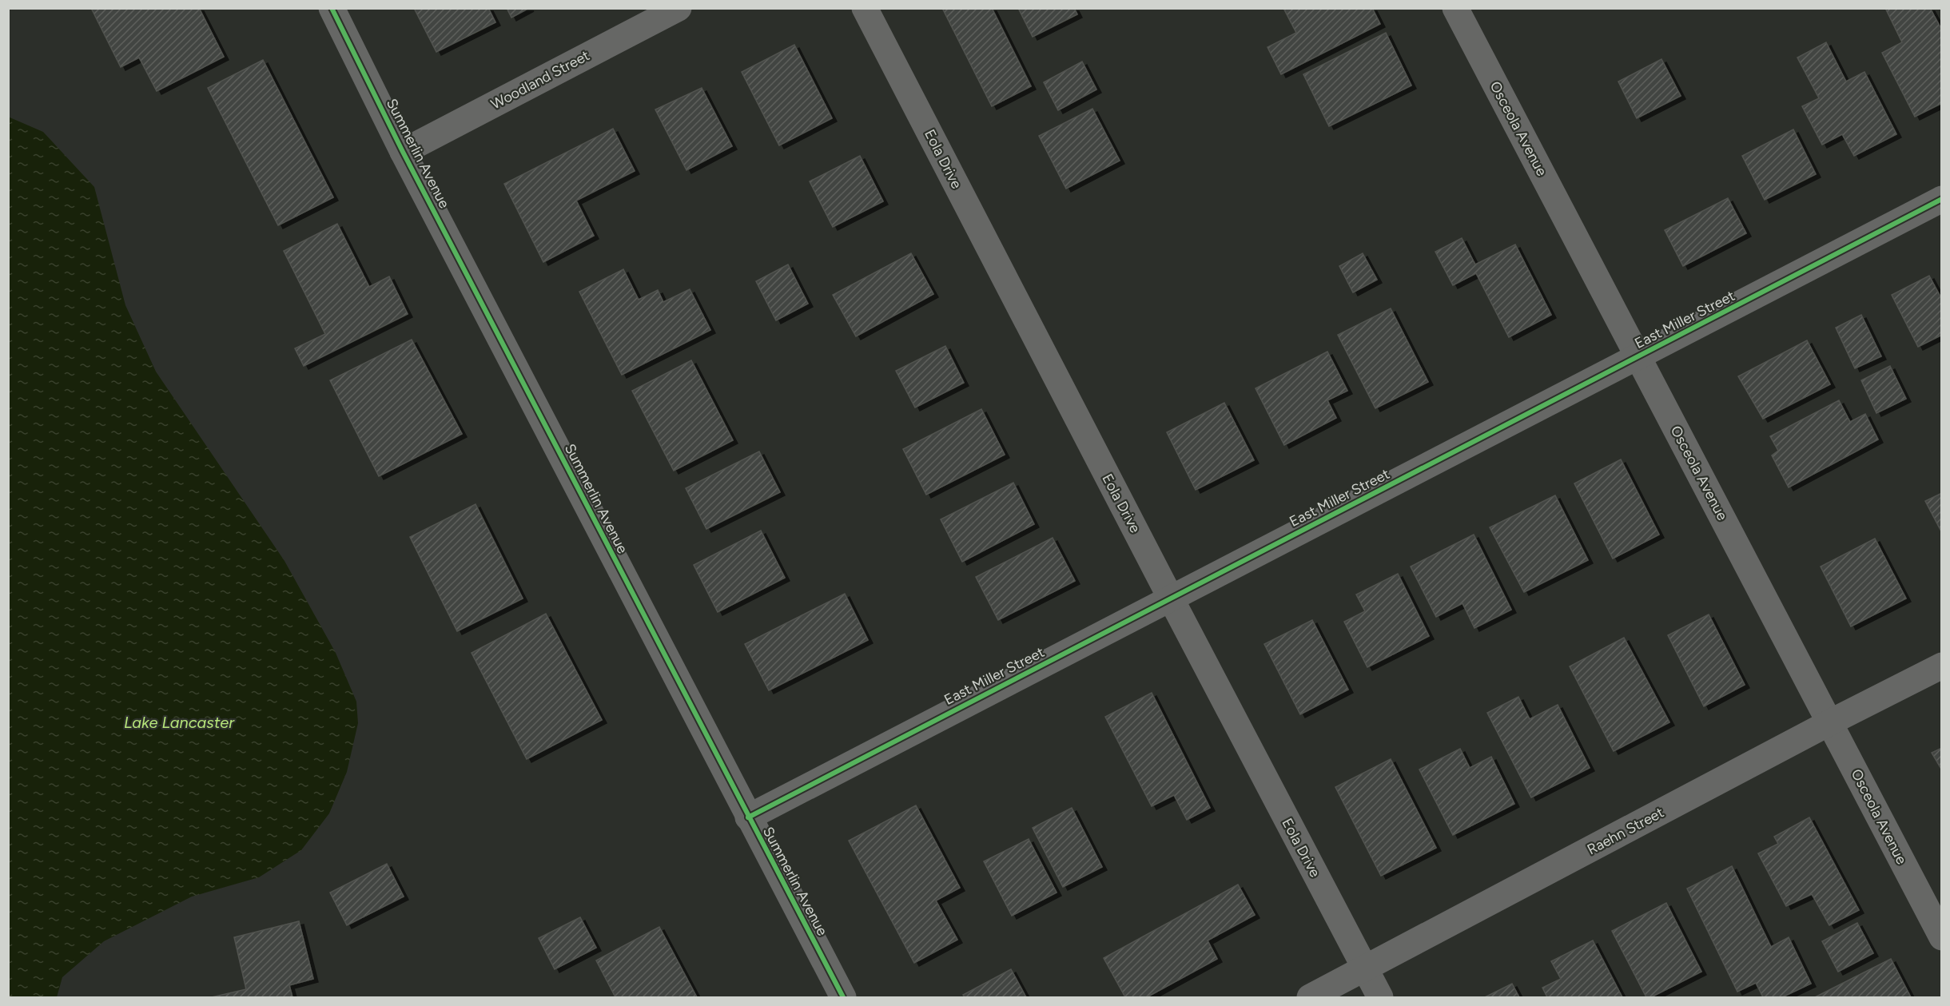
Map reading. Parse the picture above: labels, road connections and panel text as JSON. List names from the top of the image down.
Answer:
{
  "streets": {
    "street": [
      "Woodland Street",
      "Osceola Avenue",
      "Summerlin Avenue",
      "Eola Drive",
      "East Miller Street",
      "Raehn Street"
    ]
  },
  "crossings": [
    ["Woodland Street", "Summerlin Avenue"],
    ["Osceola Avenue", "East Miller Street"],
    ["Osceola Avenue", "Raehn Street"],
    ["Summerlin Avenue", "East Miller Street"],
    ["Eola Drive", "East Miller Street"],
    ["Eola Drive", "Raehn Street"]
  ],
  "water": ["Lake Lancaster"]
}
